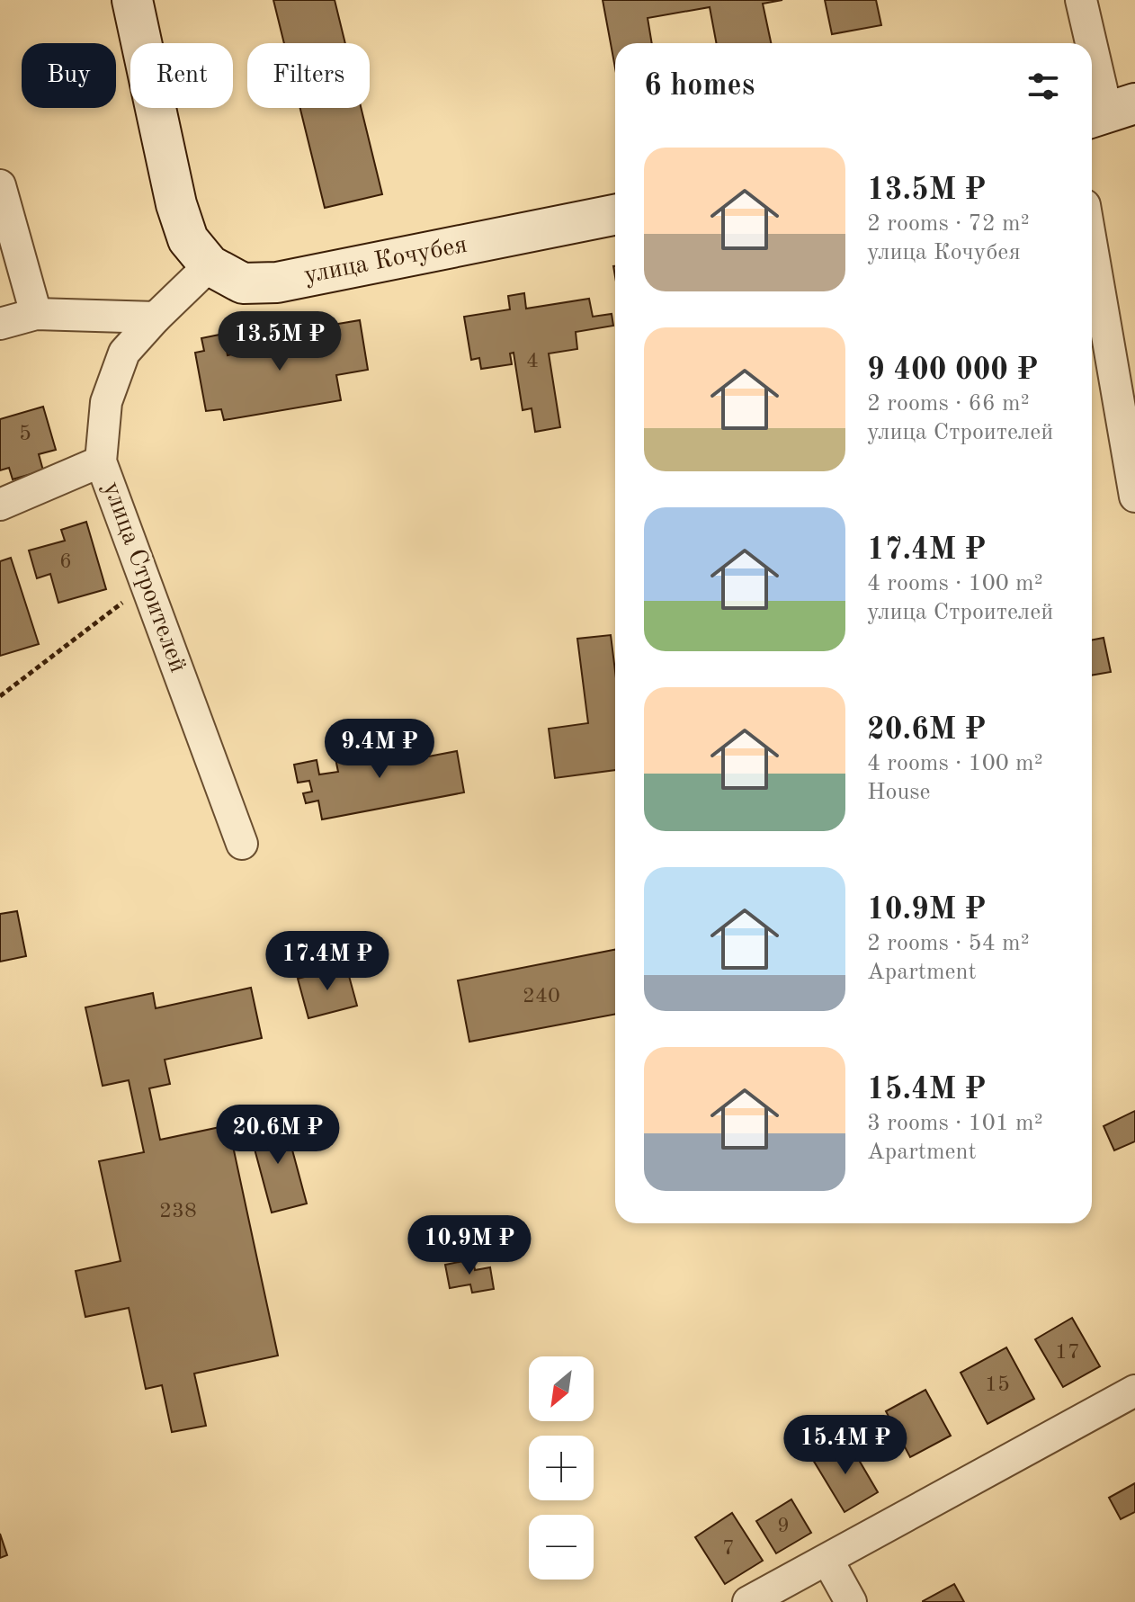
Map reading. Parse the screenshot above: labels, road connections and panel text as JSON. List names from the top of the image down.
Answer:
{
  "streets": {
    "main road": ["улица Кочубея"],
    "street": ["улица Строителей"]
  },
  "house_numbers": [
    "4",
    "5",
    "6",
    "240",
    "238",
    "17",
    "15",
    "9",
    "7"
  ],
  "north": "bottom left",
  "page": {
    "chip": ["Buy", "Rent", "Filters"],
    "heading": "6 homes",
    "list": [
      {
        "name": "13.5M ₽",
        "note": "2 rooms · 72 m² · улица Кочубея"
      },
      {
        "name": "9 400 000 ₽",
        "note": "2 rooms · 66 m² · улица Строителей"
      },
      {
        "name": "17.4M ₽",
        "note": "4 rooms · 100 m² · улица Строителей"
      },
      {
        "name": "20.6M ₽",
        "note": "4 rooms · 100 m² · House"
      },
      {
        "name": "10.9M ₽",
        "note": "2 rooms · 54 m² · Apartment"
      },
      {
        "name": "15.4M ₽",
        "note": "3 rooms · 101 m² · Apartment"
      }
    ],
    "price": [
      "13.5M ₽",
      "9.4M ₽",
      "17.4M ₽",
      "20.6M ₽",
      "10.9M ₽",
      "15.4M ₽"
    ],
    "map_buttons": ["+", "−"]
  }
}
